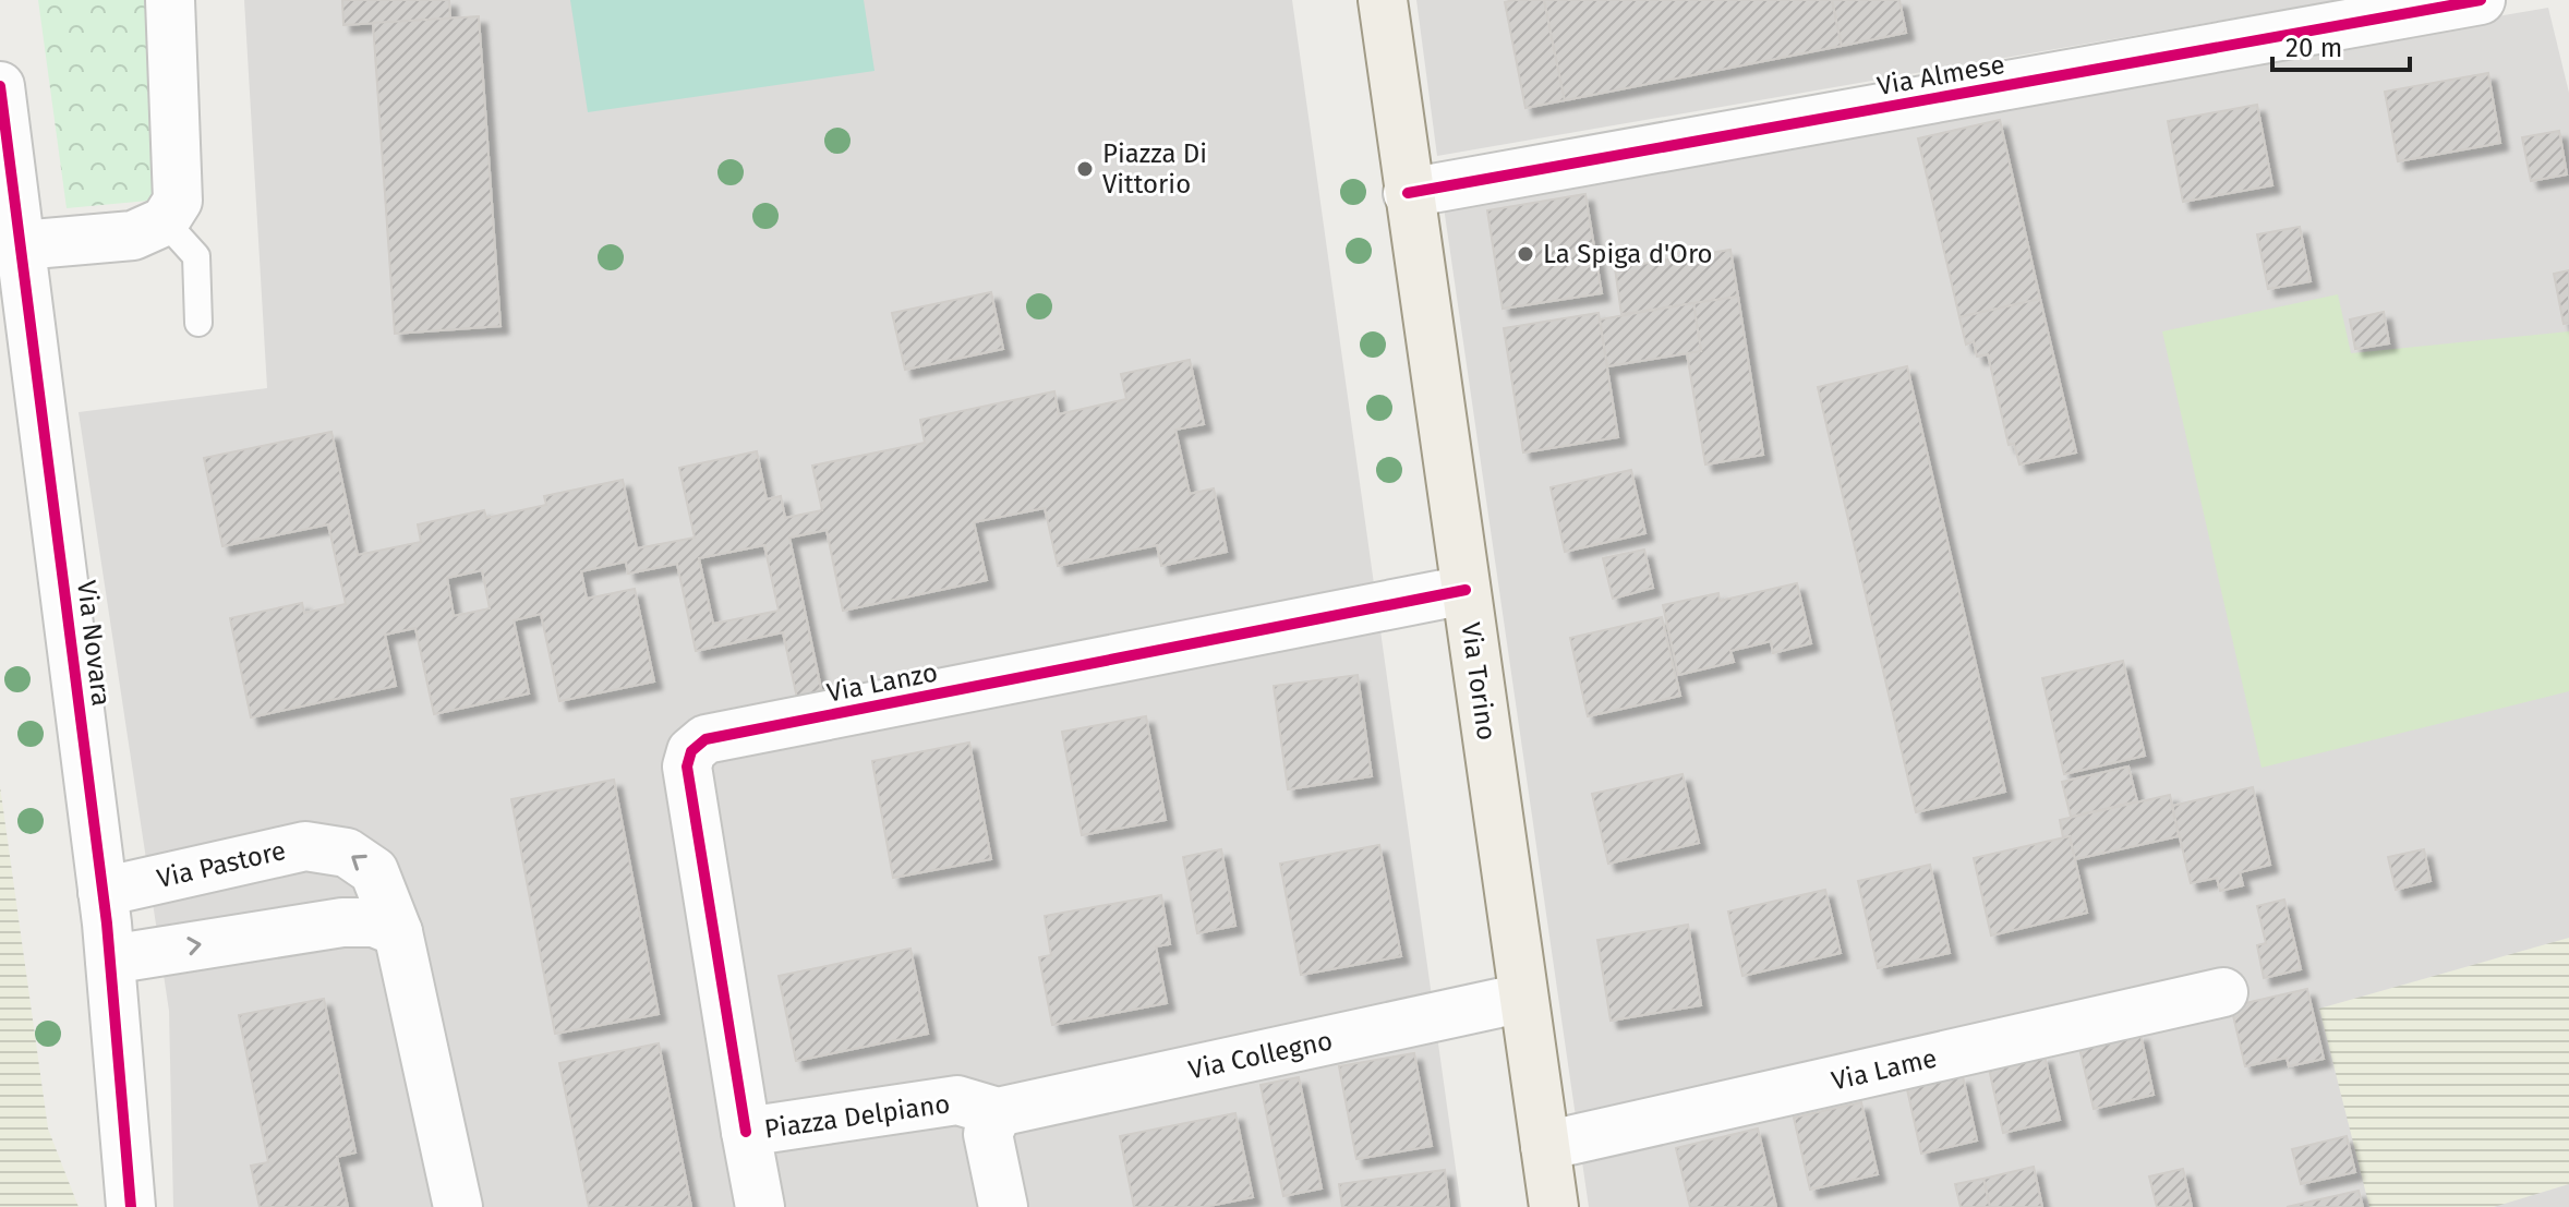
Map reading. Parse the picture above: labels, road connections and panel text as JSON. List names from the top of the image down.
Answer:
{
  "streets": {
    "main road": ["Via Torino"],
    "street": [
      "Via Almese",
      "Via Novara",
      "Via Lanzo",
      "Via Pastore",
      "Via Collegno",
      "Via Lame",
      "Piazza Delpiano"
    ]
  },
  "crossings": [
    ["Via Almese", "Via Torino"],
    ["Via Novara", "Via Pastore"],
    ["Via Torino", "Via Lanzo"],
    ["Via Torino", "Via Collegno"],
    ["Via Torino", "Via Lame"],
    ["Via Lanzo", "Piazza Delpiano"],
    ["Via Collegno", "Piazza Delpiano"]
  ],
  "places": ["Piazza Di Vittorio", "La Spiga d'Oro"],
  "scale_bar": "20 m"
}
